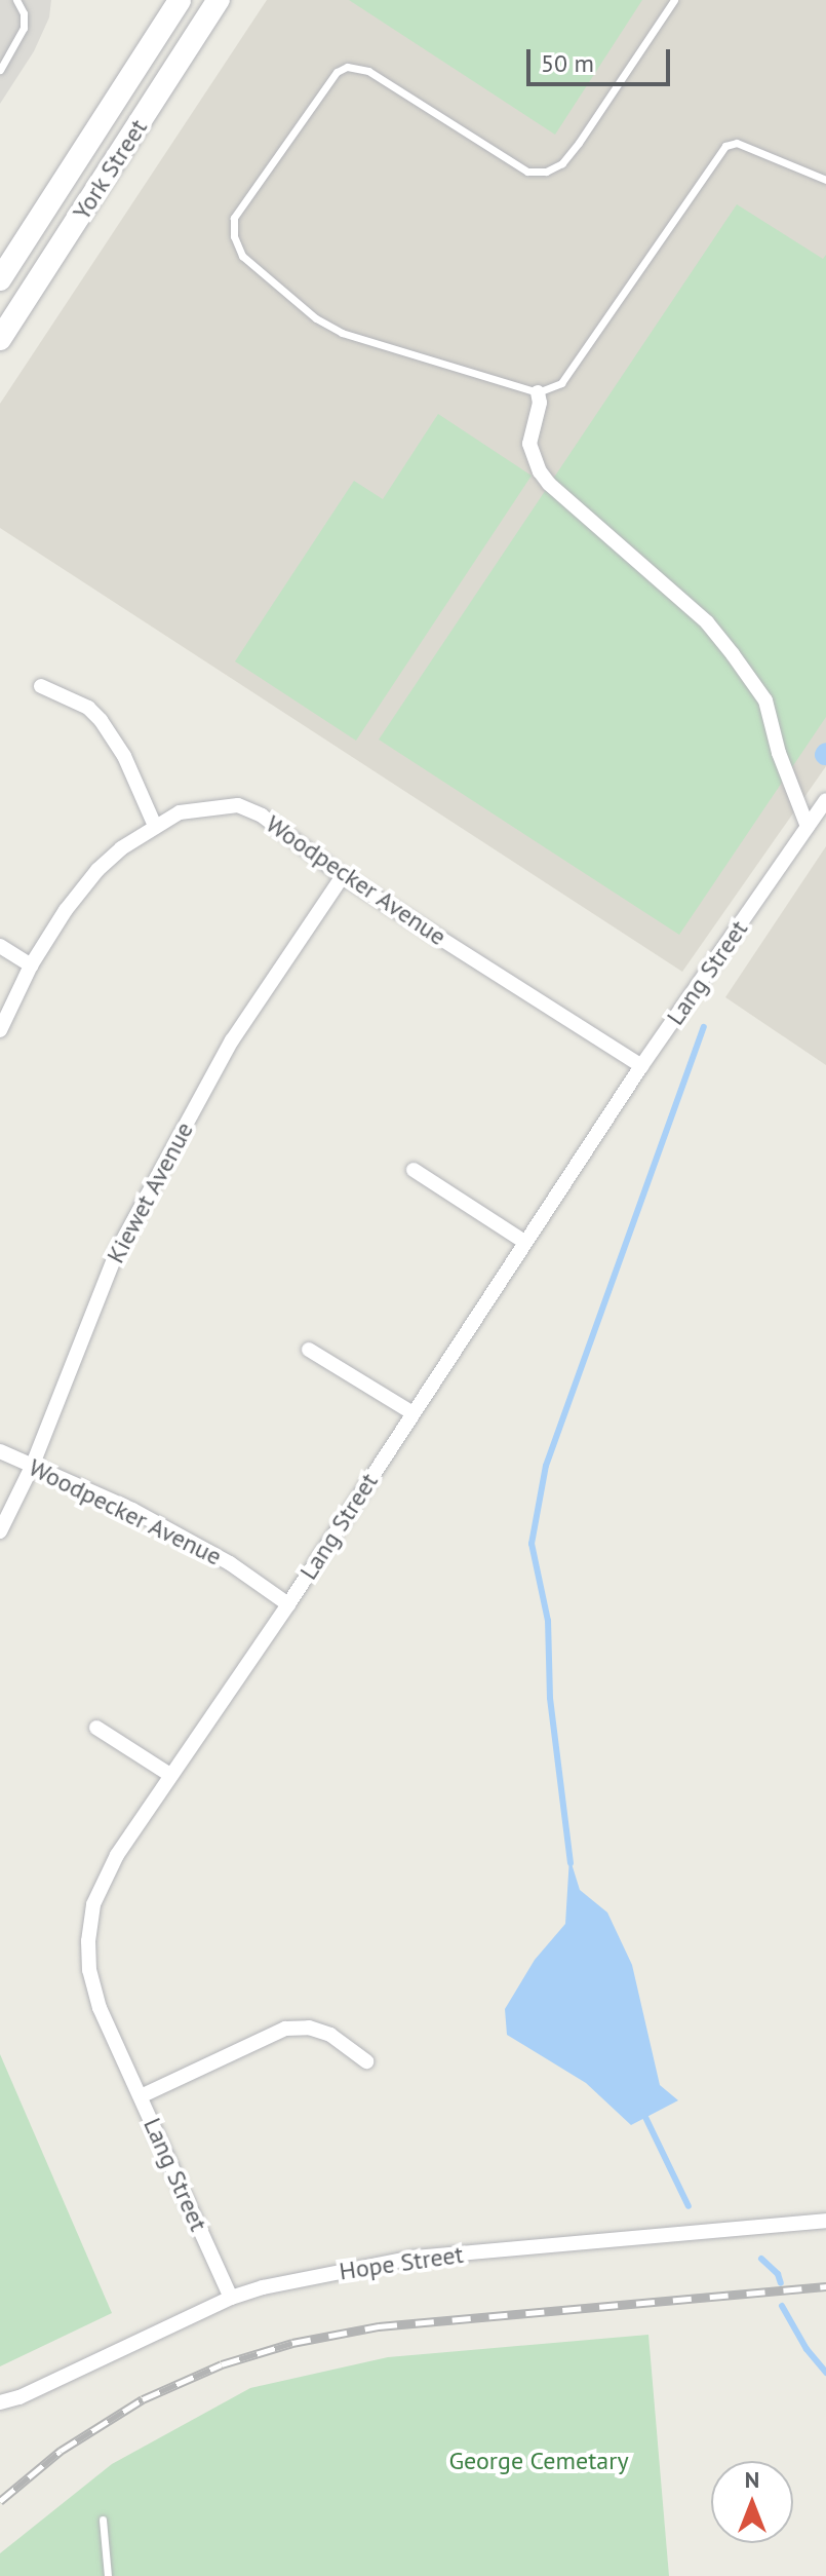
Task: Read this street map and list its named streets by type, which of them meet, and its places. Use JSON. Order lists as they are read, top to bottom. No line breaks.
{"streets":{"main road":["York Street"],"street":["Woodpecker Avenue","Lang Street","Kiewet Avenue","Hope Street"]},"crossings":[["Woodpecker Avenue","Lang Street"],["Woodpecker Avenue","Kiewet Avenue"],["Lang Street","Hope Street"]],"parks":["George Cemetary"],"scale_bar":"50 m","north":"top"}
